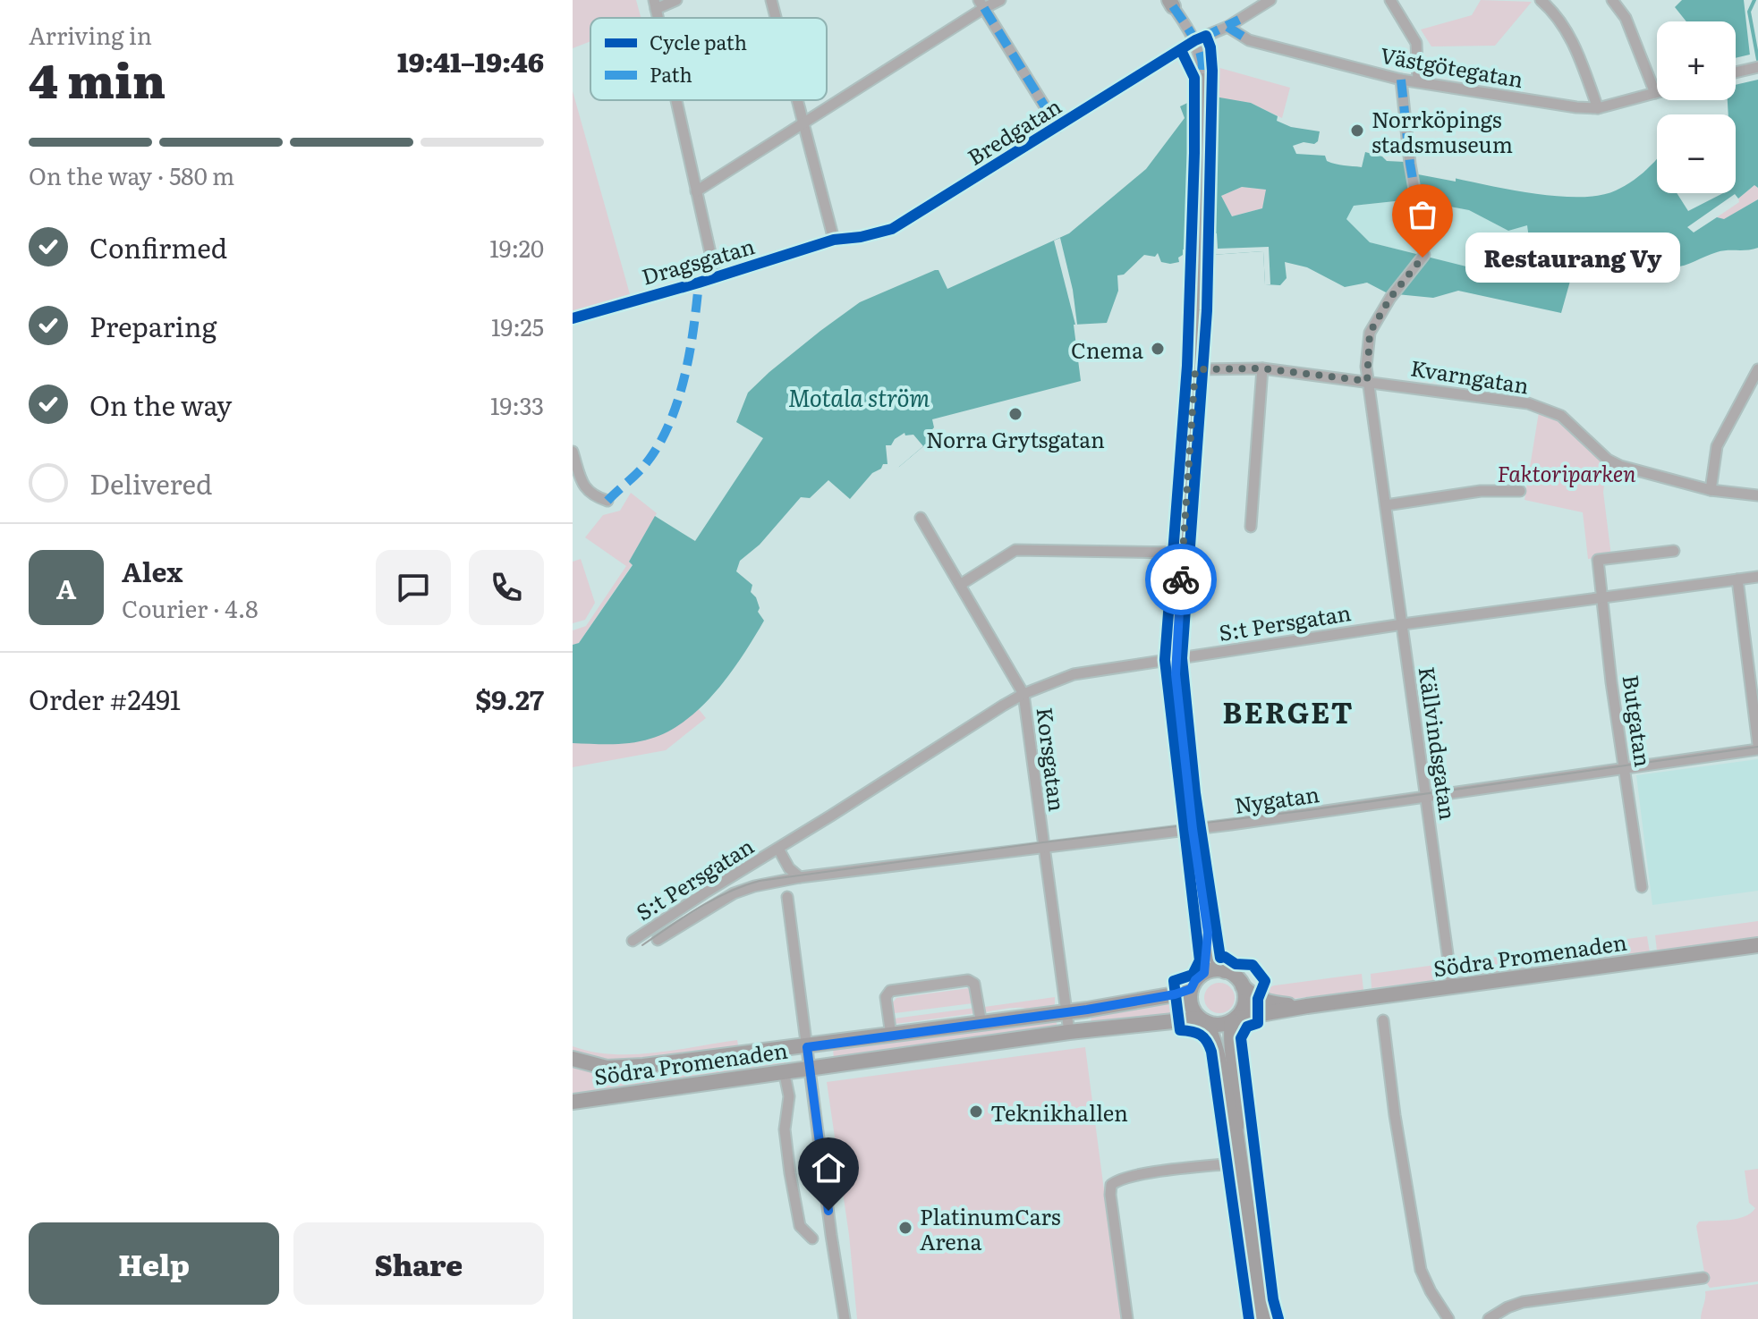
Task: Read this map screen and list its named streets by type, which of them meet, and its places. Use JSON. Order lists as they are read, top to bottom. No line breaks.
{"streets":{"main road":["Södra Promenaden"],"street":["Västgötegatan","Bredgatan","Dragsgatan","Kvarngatan","S:t Persgatan","Butgatan","Källvindsgatan","Korsgatan","Nygatan"]},"crossings":[["Västgötegatan","Bredgatan"],["Bredgatan","Dragsgatan"],["Kvarngatan","Källvindsgatan"],["S:t Persgatan","Butgatan"],["S:t Persgatan","Källvindsgatan"],["S:t Persgatan","Korsgatan"],["S:t Persgatan","Nygatan"],["Butgatan","Nygatan"],["Källvindsgatan","Nygatan"],["Källvindsgatan","Södra Promenaden"],["Korsgatan","Nygatan"],["Korsgatan","Södra Promenaden"]],"districts":["BERGET"],"water":["Motala ström"],"parks":["Faktoriparken"],"places":["Norrköpings stadsmuseum","Restaurang Vy","Cnema","Norra Grytsgatan","Teknikhallen","PlatinumCars Arena"],"legend":["Cycle path","Path"],"page":{"heading":["4 min","Arriving in","19:41–19:46"],"panel":["Alex","Courier · 4.8","Order #2491","$9.27"],"map_buttons":["+","−"],"bar":"On the way · 580 m","list":[["Confirmed","19:20"],["Preparing","19:25"],["On the way","19:33"],"Delivered"],"bubble":"Restaurang Vy","round":"A","buttons":["Help","Share"]}}
